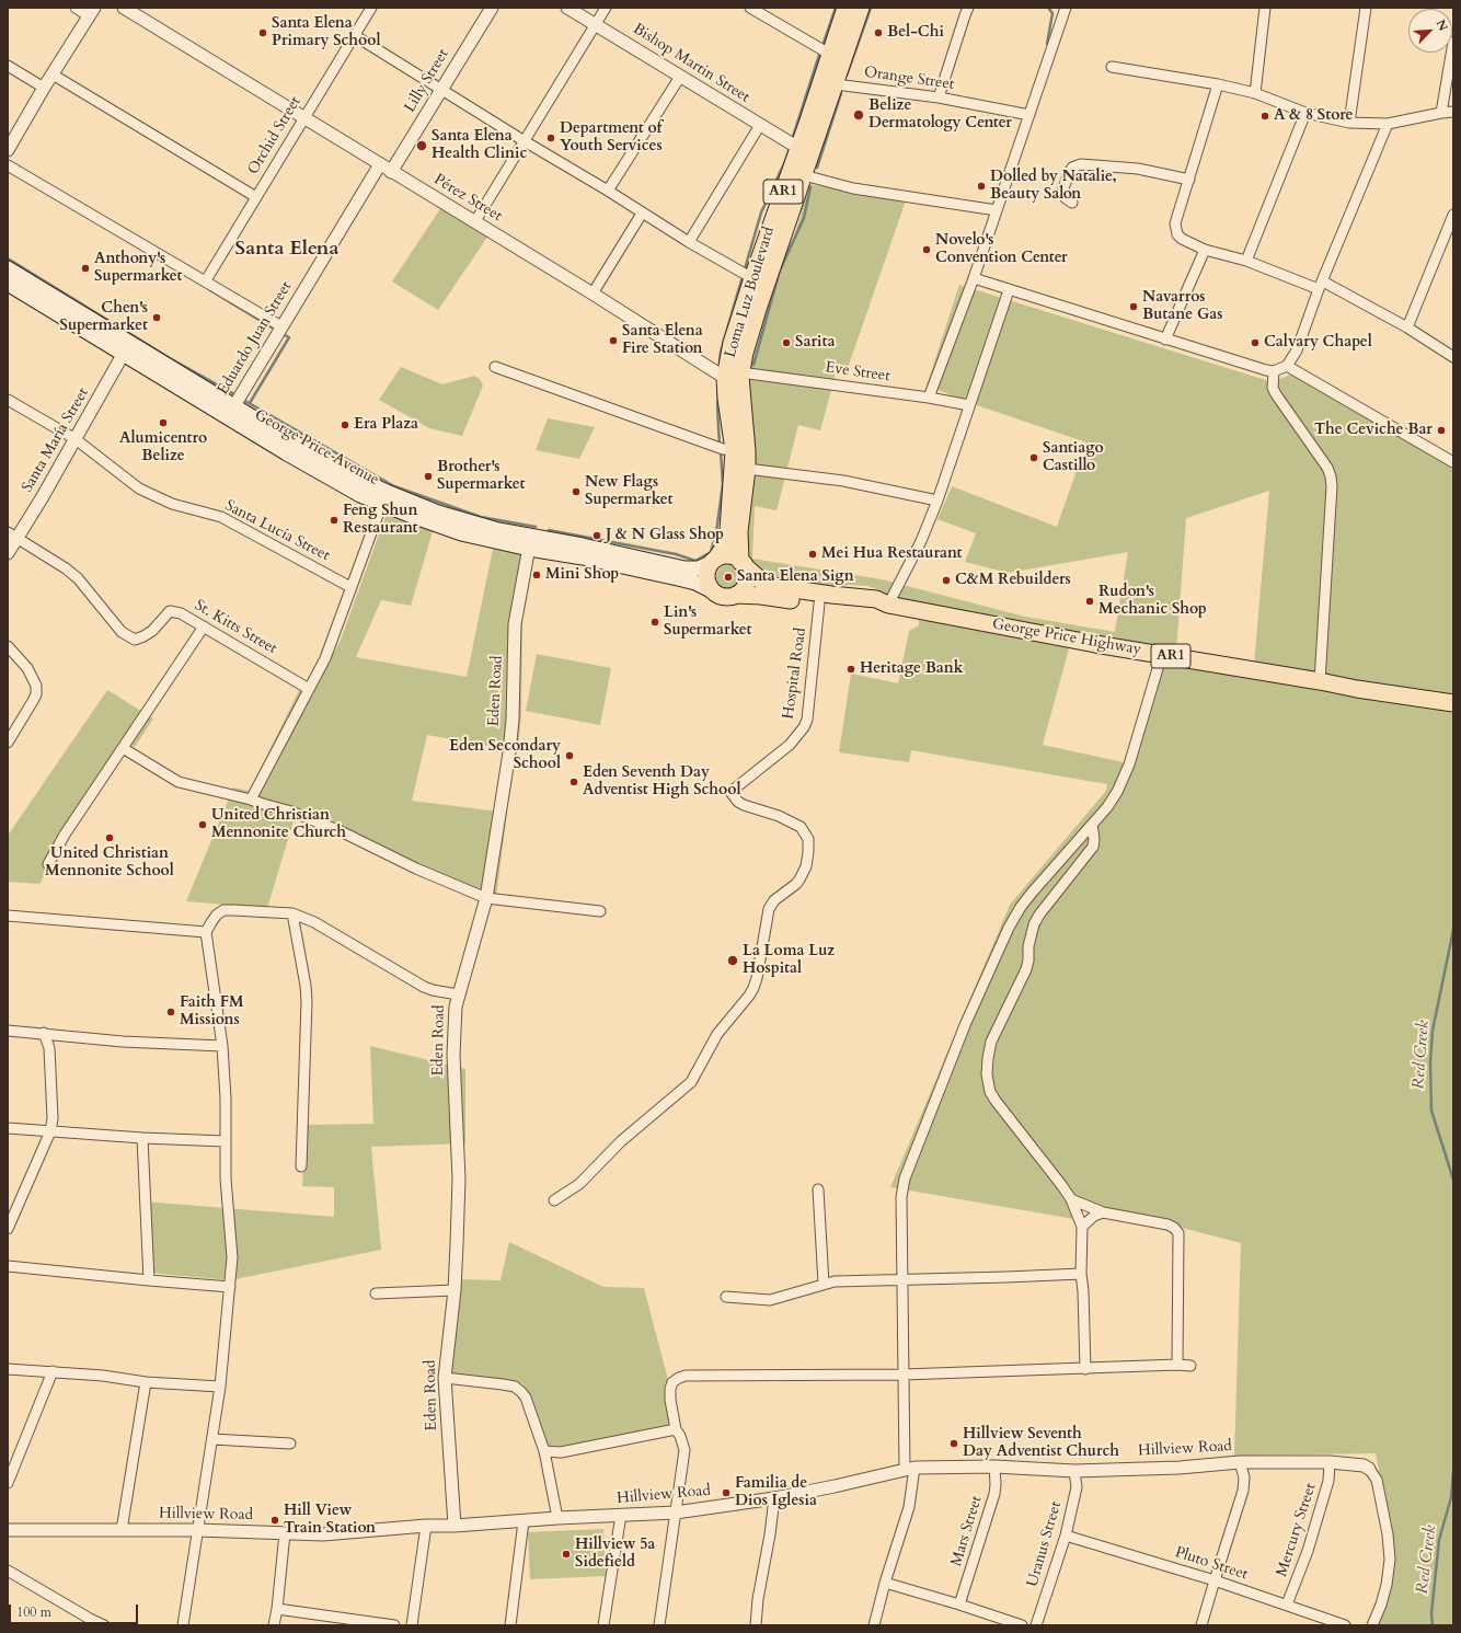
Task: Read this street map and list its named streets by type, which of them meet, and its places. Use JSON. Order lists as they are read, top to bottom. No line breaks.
{"streets":{"highway":["AR1","Loma Luz Boulevard","George Price Highway"],"main road":["George Price Avenue"],"street":["Bishop Martin Street","Orange Street","Lilly Street","Orchid Street","Pérez Street","Eduardo Juan Street","Eve Street","Santa María Street","Santa Lucía Street","St. Kitts Street","Hospital Road","Eden Road","Hillview Road","Mercury Street","Mars Street","Uranus Street","Pluto Street"]},"crossings":[["Bishop Martin Street","Loma Luz Boulevard"],["Orange Street","Loma Luz Boulevard"],["Lilly Street","Pérez Street"],["Orchid Street","Pérez Street"],["Pérez Street","Loma Luz Boulevard"],["Pérez Street","Eduardo Juan Street"],["Pérez Street","Eve Street"],["Loma Luz Boulevard","Eve Street"],["Loma Luz Boulevard","George Price Avenue"],["Loma Luz Boulevard","George Price Highway"],["Eduardo Juan Street","George Price Avenue"],["Santa María Street","George Price Avenue"],["Santa María Street","Santa Lucía Street"],["Santa María Street","St. Kitts Street"],["George Price Avenue","George Price Highway"],["George Price Avenue","Eden Road"],["George Price Highway","Hospital Road"],["Eden Road","Hillview Road"],["Hillview Road","Mercury Street"],["Hillview Road","Mars Street"],["Hillview Road","Uranus Street"],["Mercury Street","Pluto Street"],["Uranus Street","Pluto Street"]],"districts":["Santa Elena"],"water":["Red Creek"],"places":["Santa Elena Primary School","Bel-Chi","Belize Dermatology Center","A & 8 Store","Department of Youth Services","Santa Elena Health Clinic","Dolled by Natalie, Beauty Salon","Novelo's Convention Center","Anthony's Supermarket","Navarros Butane Gas","Chen's Supermarket","Santa Elena Fire Station","Sarita","Calvary Chapel","Alumicentro Belize","Era Plaza","The Ceviche Bar","Santiago Castillo","Brother's Supermarket","New Flags Supermarket","Feng Shun Restaurant","J & N Glass Shop","Mei Hua Restaurant","Mini Shop","Santa Elena Sign","C&M Rebuilders","Rudon's Mechanic Shop","Lin's Supermarket","Heritage Bank","Eden Secondary School","Eden Seventh Day Adventist High School","United Christian Mennonite Church","United Christian Mennonite School","La Loma Luz Hospital","Faith FM Missions","Hillview Seventh Day Adventist Church","Familia de Dios Iglesia","Hill View Train Station","Hillview 5a Sidefield"],"scale_bar":"100 m","north":"top right"}
